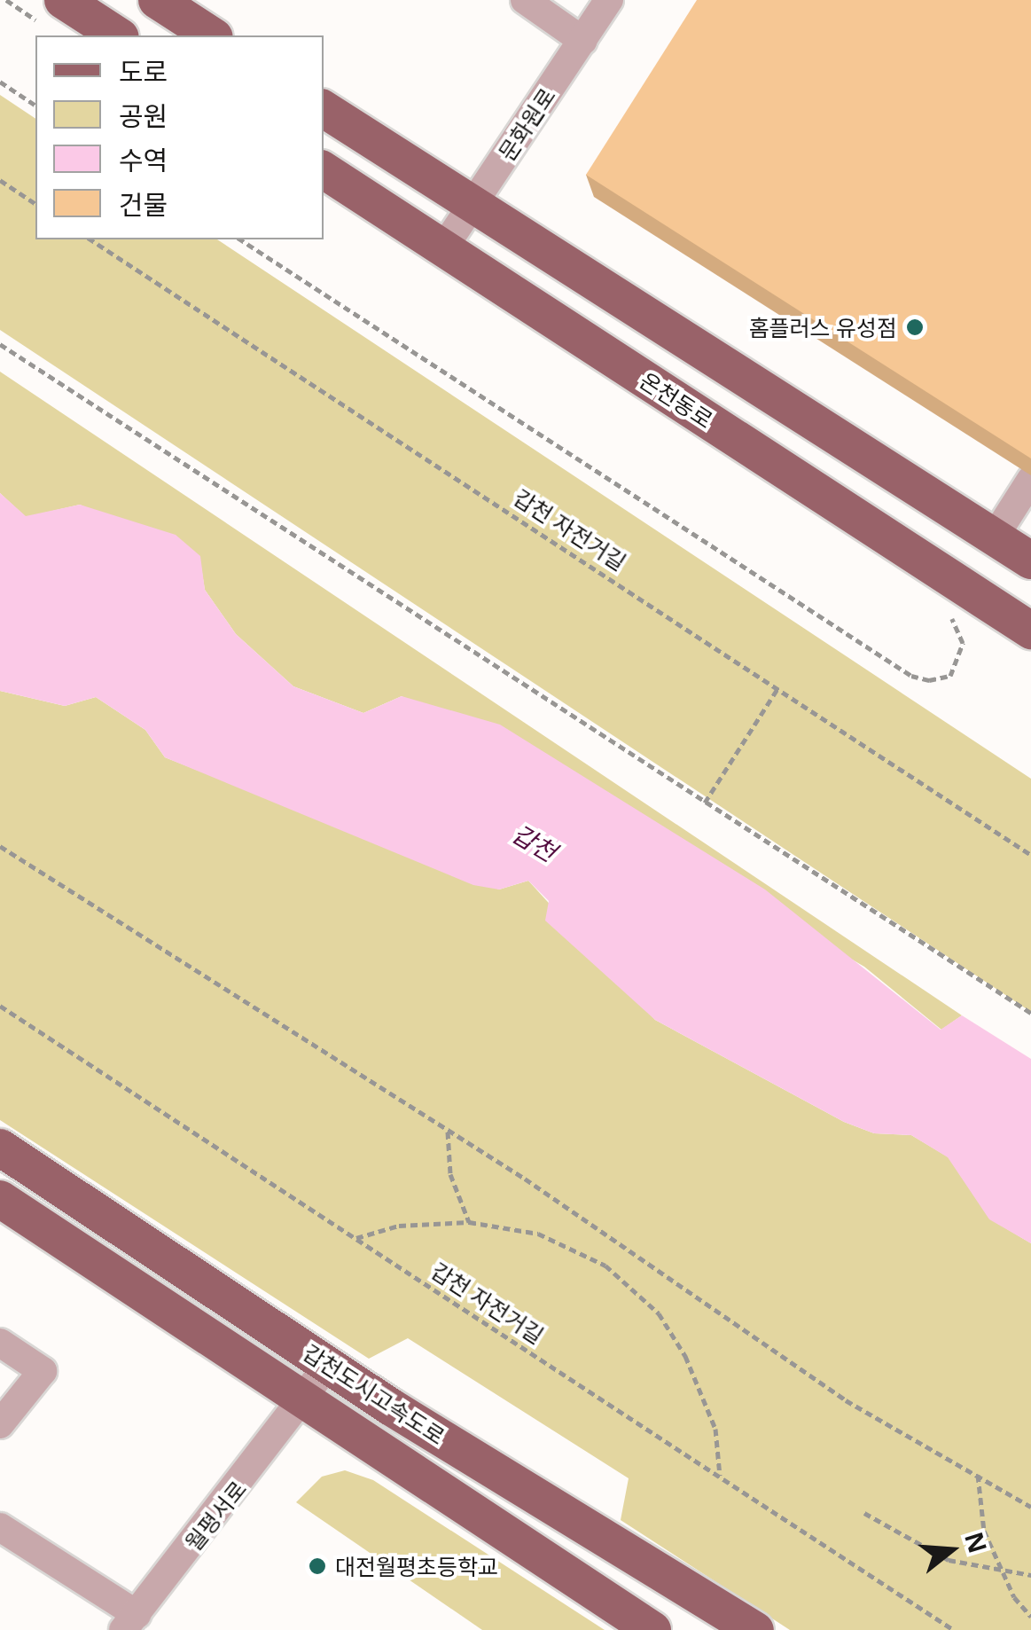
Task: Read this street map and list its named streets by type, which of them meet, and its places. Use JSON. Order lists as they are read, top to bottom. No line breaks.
{"streets":{"main road":["온천동로","갑천도시고속도로"],"street":["문화원로","월평서로"],"path":["갑천 자전거길"]},"crossings":[["문화원로","온천동로"],["갑천도시고속도로","월평서로"]],"water":["갑천"],"places":["홈플러스 유성점","대전월평초등학교"],"legend":["도로","공원","수역","건물"],"north":"right"}
